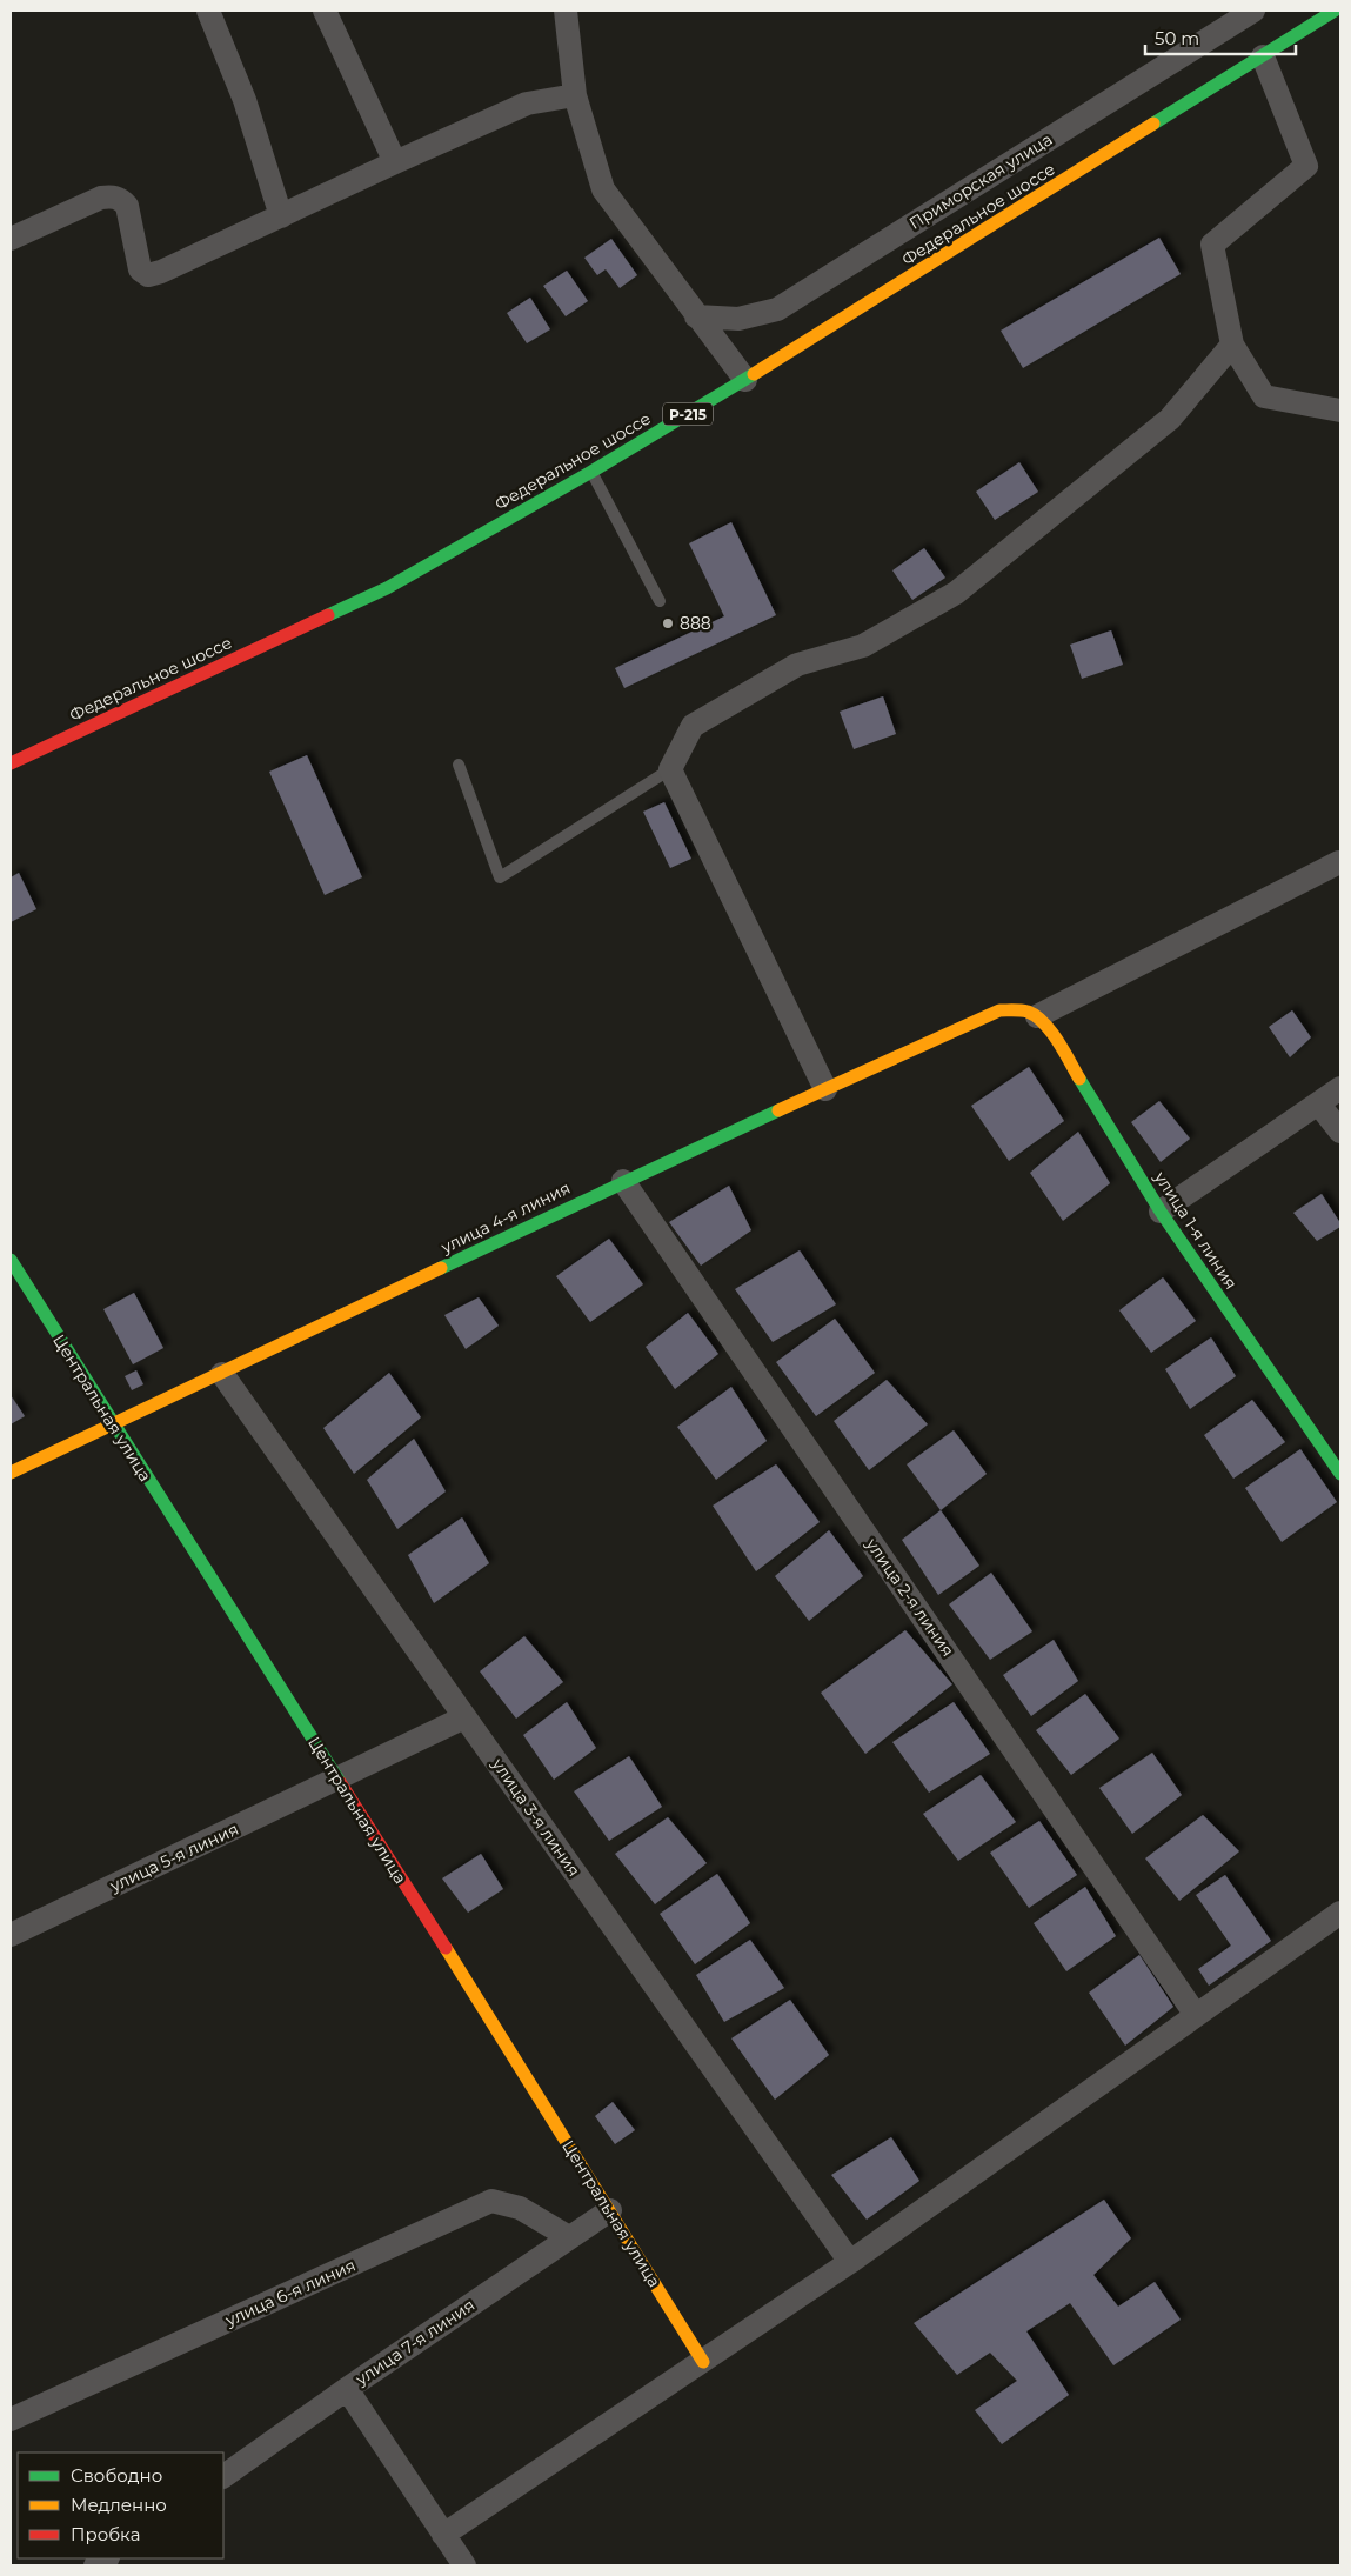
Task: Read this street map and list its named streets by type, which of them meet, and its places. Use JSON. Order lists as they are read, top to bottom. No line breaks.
{"streets":{"main road":["Федеральное шоссе","Р-215","улица 4-я линия","улица 1-я линия","Центральная улица"],"street":["Приморская улица","улица 2-я линия","улица 3-я линия","улица 5-я линия","улица 6-я линия","улица 7-я линия"]},"crossings":[["улица 4-я линия","улица 1-я линия"],["улица 4-я линия","Центральная улица"],["улица 4-я линия","улица 2-я линия"],["улица 4-я линия","улица 3-я линия"],["Центральная улица","улица 5-я линия"],["Центральная улица","улица 7-я линия"],["улица 3-я линия","улица 5-я линия"],["улица 6-я линия","улица 7-я линия"]],"places":["888"],"legend":["Свободно","Медленно","Пробка"],"scale_bar":"50 m"}
